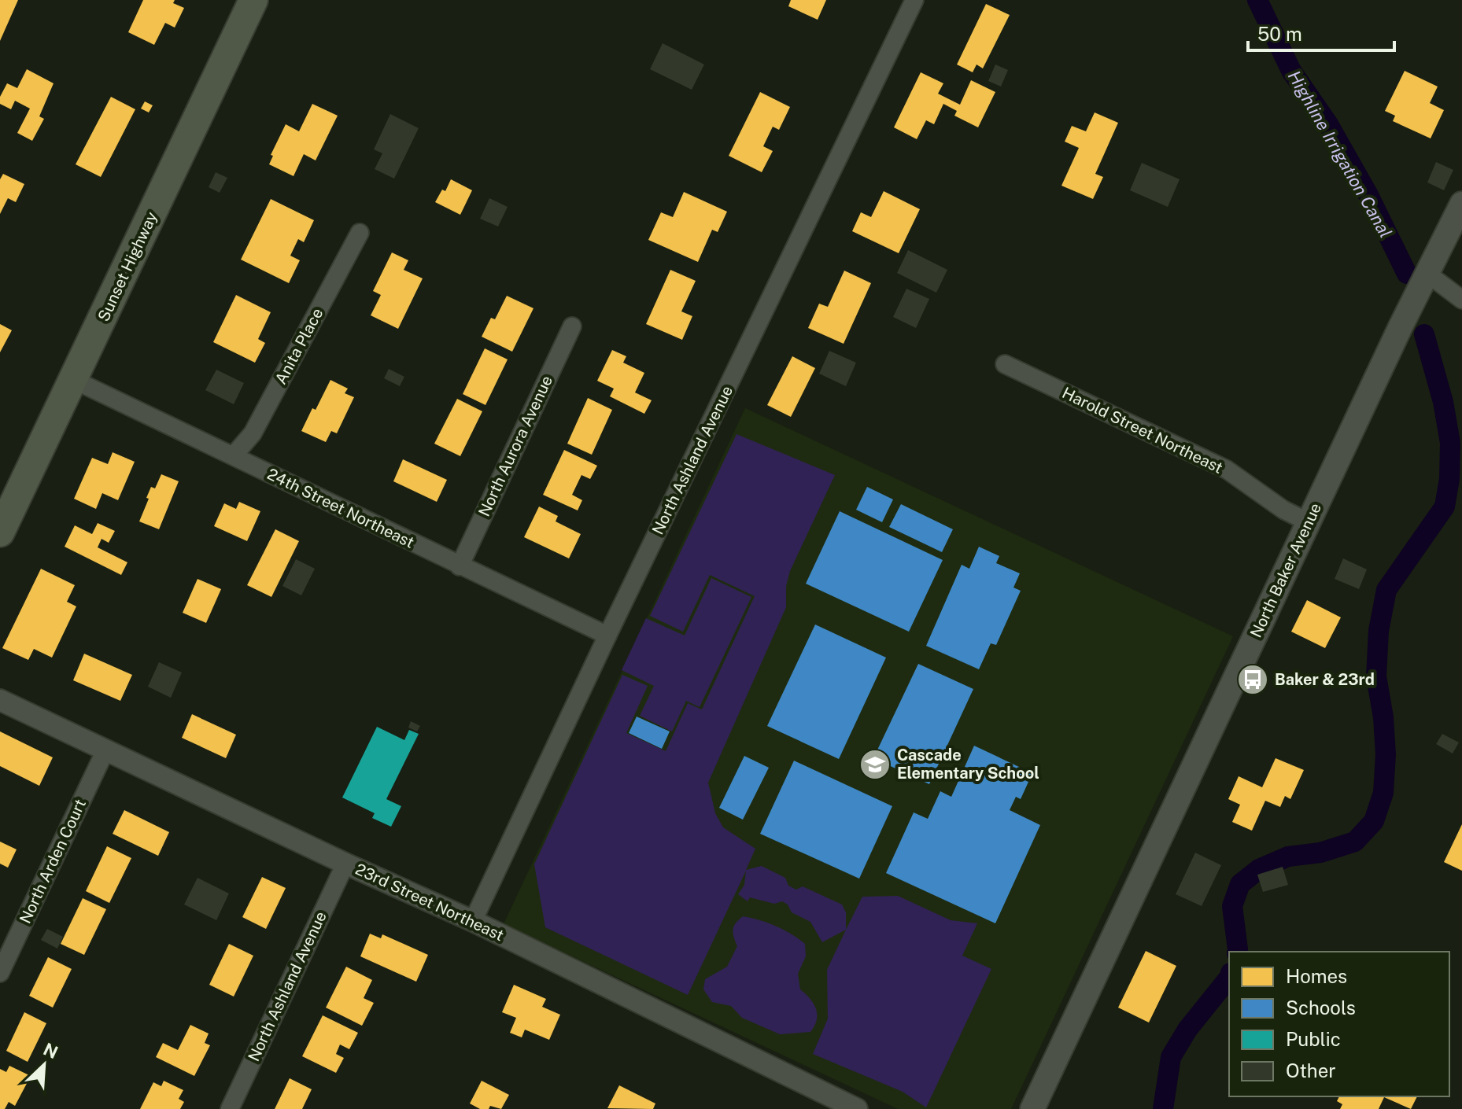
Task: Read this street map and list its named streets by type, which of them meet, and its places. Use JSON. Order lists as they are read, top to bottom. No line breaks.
{"streets":{"highway":["Sunset Highway"],"main road":["North Baker Avenue"],"street":["Anita Place","Harold Street Northeast","North Aurora Avenue","North Ashland Avenue","24th Street Northeast","North Arden Court","23rd Street Northeast"]},"crossings":[["Sunset Highway","24th Street Northeast"],["Anita Place","24th Street Northeast"],["Harold Street Northeast","North Baker Avenue"],["North Aurora Avenue","24th Street Northeast"],["North Ashland Avenue","24th Street Northeast"],["North Ashland Avenue","23rd Street Northeast"],["North Arden Court","23rd Street Northeast"]],"water":["Highline Irrigation Canal"],"places":{"bus stop":["Baker & 23rd"],"school or university":["Cascade Elementary School"]},"legend":["Homes","Schools","Public","Other"],"scale_bar":"50 m","north":"top right"}
